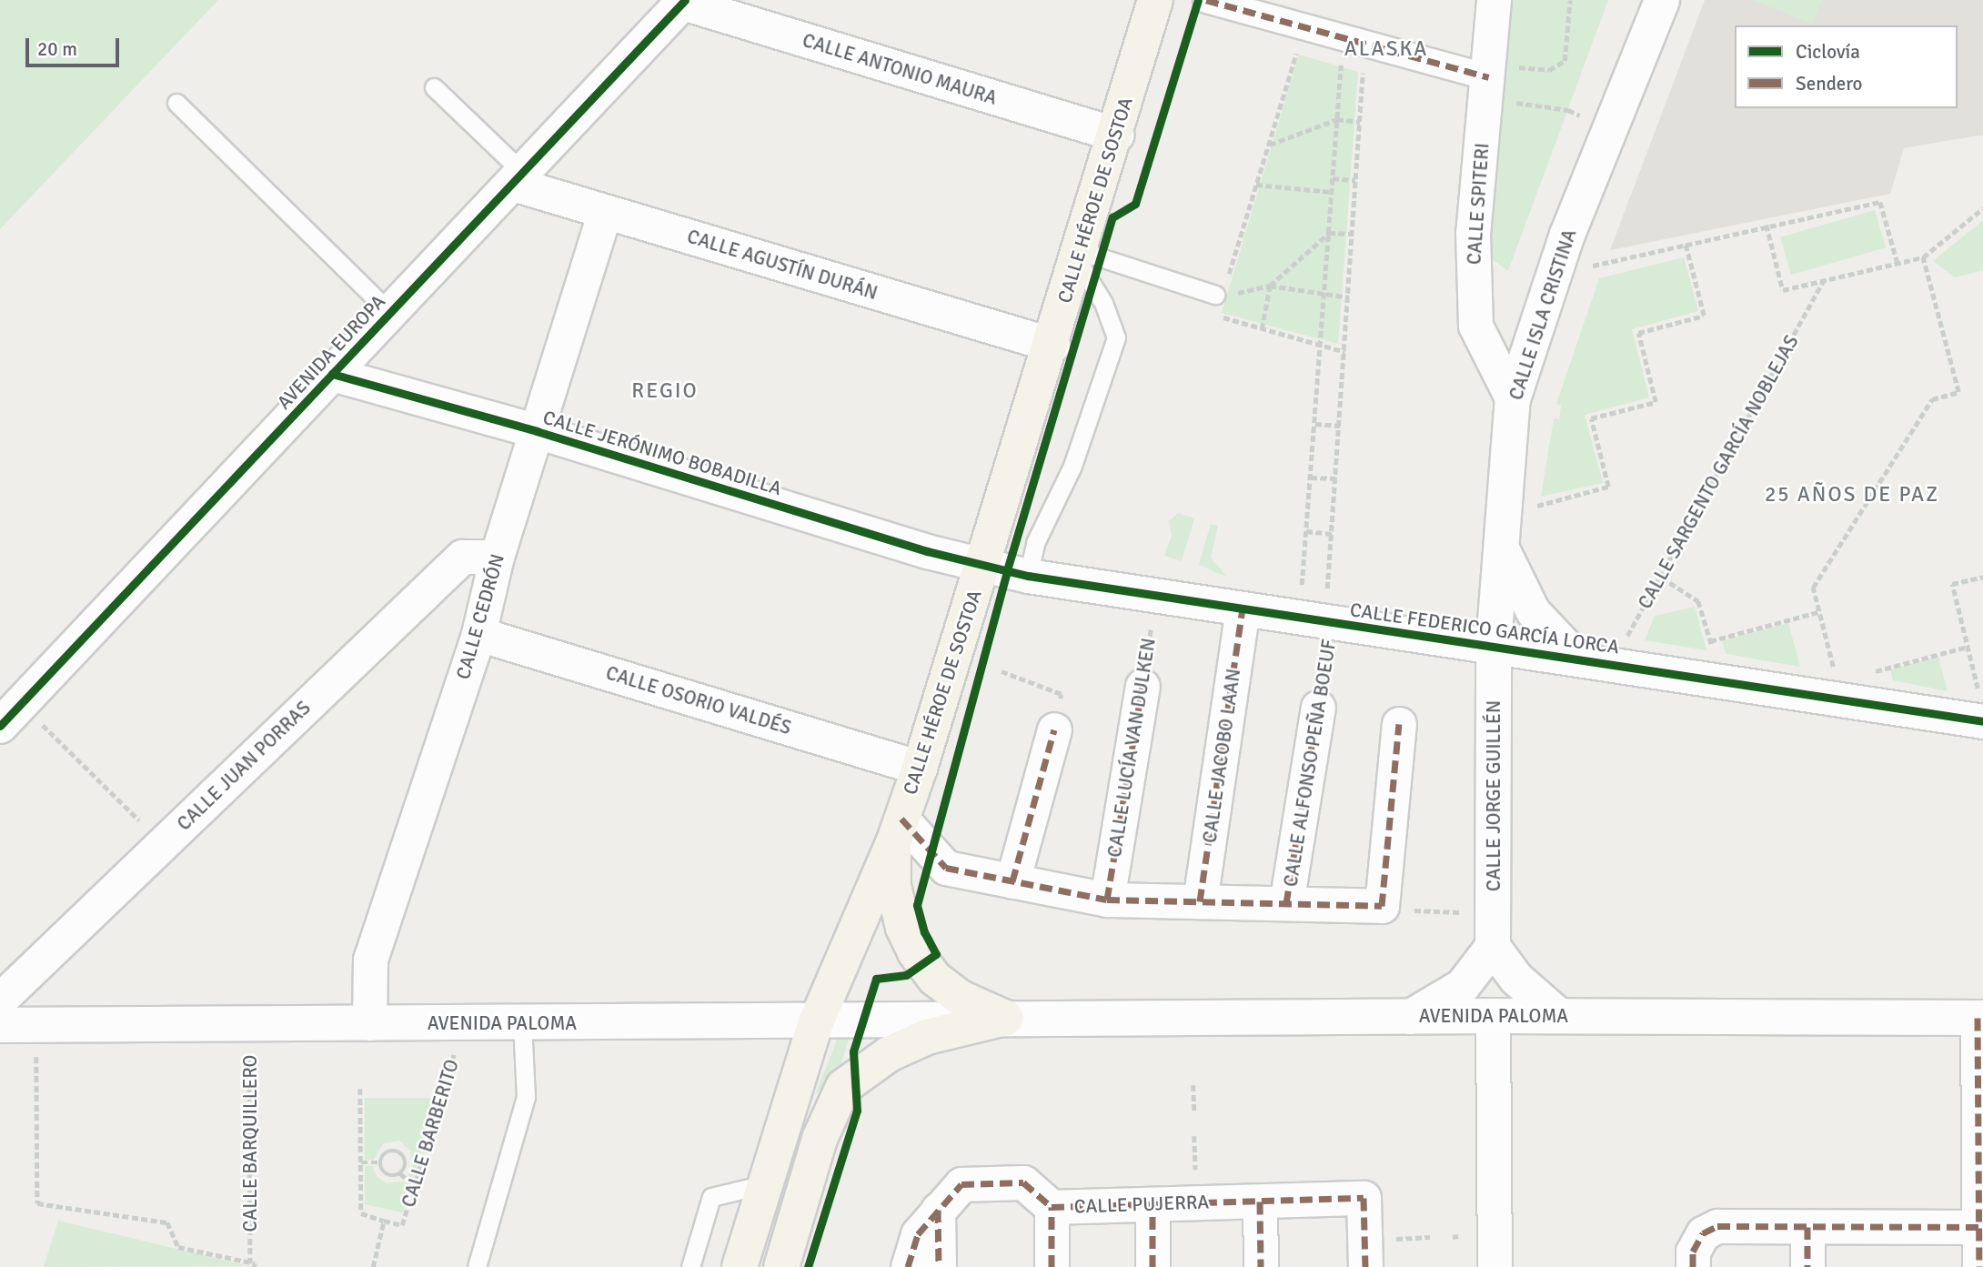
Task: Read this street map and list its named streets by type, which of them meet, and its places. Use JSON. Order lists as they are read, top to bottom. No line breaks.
{"streets":{"main road":["CALLE HÉROE DE SOSTOA","CALLE ISLA CRISTINA","AVENIDA EUROPA","CALLE JORGE GUILLÉN","AVENIDA PALOMA"],"street":["CALLE ANTONIO MAURA","CALLE SPITERI","CALLE AGUSTÍN DURÁN","CALLE JERÓNIMO BOBADILLA","CALLE CEDRÓN","CALLE FEDERICO GARCÍA LORCA","CALLE OSORIO VALDÉS","CALLE LUCÍA VAN DULKEN","CALLE JACOBO LAAN","CALLE ALFONSO PEÑA BOEUF","CALLE JUAN PORRAS","CALLE PUJERRA"],"path":["CALLE SARGENTO GARCÍA NOBLEJAS","CALLE BARBERITO","CALLE BARQUILLERO"]},"crossings":[["CALLE ANTONIO MAURA","CALLE HÉROE DE SOSTOA"],["CALLE ANTONIO MAURA","AVENIDA EUROPA"],["CALLE HÉROE DE SOSTOA","CALLE AGUSTÍN DURÁN"],["CALLE HÉROE DE SOSTOA","CALLE JERÓNIMO BOBADILLA"],["CALLE HÉROE DE SOSTOA","CALLE FEDERICO GARCÍA LORCA"],["CALLE HÉROE DE SOSTOA","CALLE OSORIO VALDÉS"],["CALLE HÉROE DE SOSTOA","AVENIDA PALOMA"],["CALLE SPITERI","CALLE ISLA CRISTINA"],["CALLE AGUSTÍN DURÁN","AVENIDA EUROPA"],["CALLE AGUSTÍN DURÁN","CALLE CEDRÓN"],["CALLE ISLA CRISTINA","CALLE FEDERICO GARCÍA LORCA"],["CALLE ISLA CRISTINA","CALLE JORGE GUILLÉN"],["AVENIDA EUROPA","CALLE JERÓNIMO BOBADILLA"],["CALLE JERÓNIMO BOBADILLA","CALLE CEDRÓN"],["CALLE JERÓNIMO BOBADILLA","CALLE FEDERICO GARCÍA LORCA"],["CALLE SARGENTO GARCÍA NOBLEJAS","CALLE FEDERICO GARCÍA LORCA"],["CALLE CEDRÓN","CALLE OSORIO VALDÉS"],["CALLE CEDRÓN","CALLE JUAN PORRAS"],["CALLE CEDRÓN","AVENIDA PALOMA"],["CALLE FEDERICO GARCÍA LORCA","CALLE LUCÍA VAN DULKEN"],["CALLE FEDERICO GARCÍA LORCA","CALLE JACOBO LAAN"],["CALLE FEDERICO GARCÍA LORCA","CALLE ALFONSO PEÑA BOEUF"],["CALLE FEDERICO GARCÍA LORCA","CALLE JORGE GUILLÉN"],["AVENIDA PALOMA","CALLE BARBERITO"],["AVENIDA PALOMA","CALLE BARQUILLERO"]],"districts":["ALASKA","REGIO","25 AÑOS DE PAZ"],"legend":["Ciclovía","Sendero"],"scale_bar":"20 m"}
